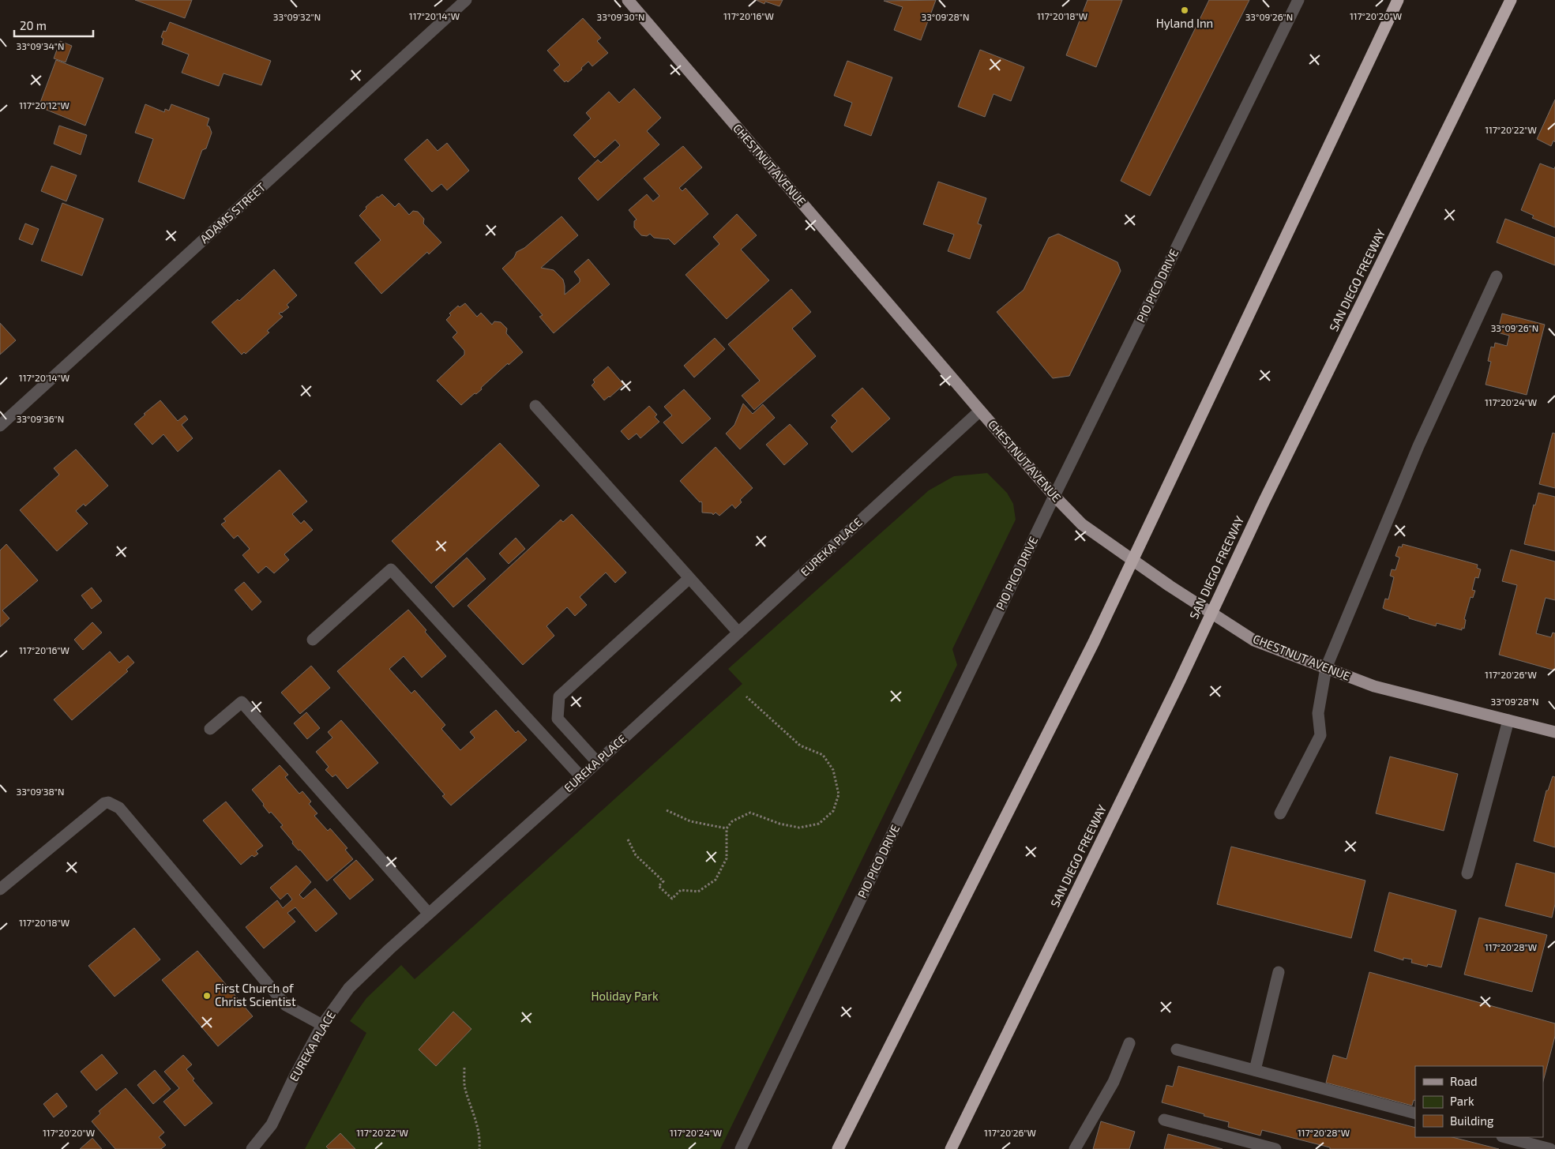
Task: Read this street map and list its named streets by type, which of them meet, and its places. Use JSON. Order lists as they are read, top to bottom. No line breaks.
{"streets":{"highway":["SAN DIEGO FREEWAY"],"main road":["CHESTNUT AVENUE"],"street":["ADAMS STREET","PIO PICO DRIVE","EUREKA PLACE"]},"crossings":[["CHESTNUT AVENUE","PIO PICO DRIVE"],["CHESTNUT AVENUE","EUREKA PLACE"]],"parks":["Holiday Park"],"places":["Hyland Inn","First Church of Christ Scientist"],"legend":["Road","Park","Building"],"scale_bar":"20 m","coordinates":["117°20'14\"W","117°20'16\"W","117°20'18\"W","117°20'20\"W","33°09'32\"N","33°09'30\"N","33°09'28\"N","33°09'26\"N","33°09'34\"N","117°20'12\"W","117°20'22\"W","117°20'24\"W","33°09'36\"N","117°20'26\"W","33°09'38\"N","117°20'28\"W"]}
